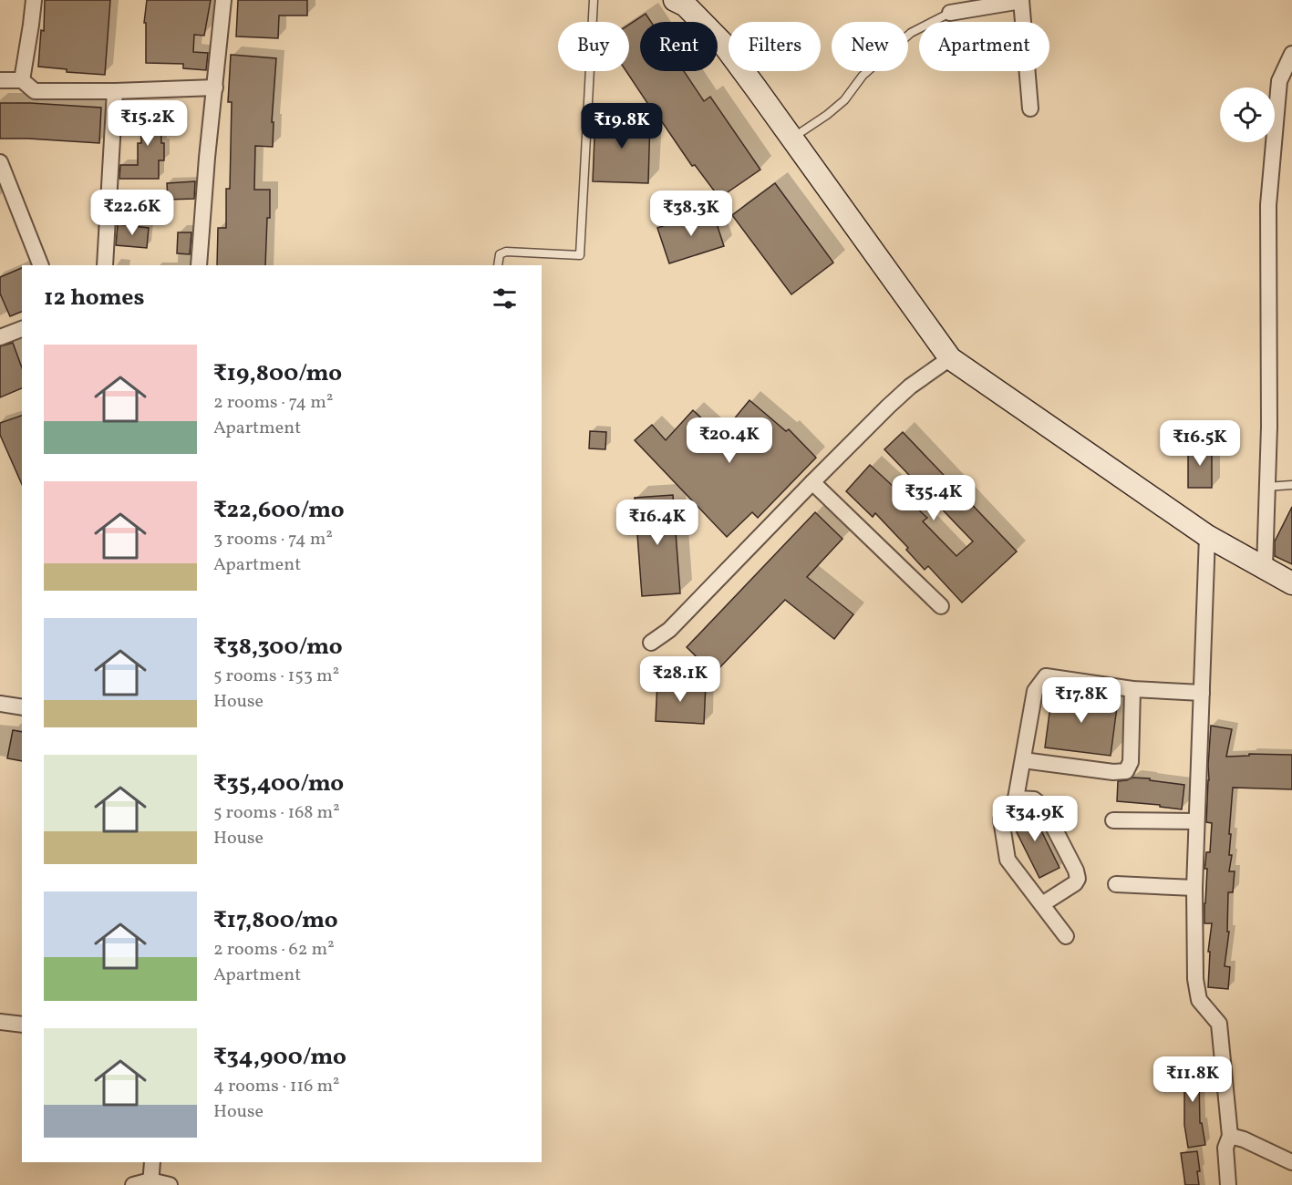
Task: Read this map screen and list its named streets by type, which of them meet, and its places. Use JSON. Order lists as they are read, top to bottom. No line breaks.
{"page":{"chip":["Buy","Rent","Filters","New","Apartment"],"price":["₹15.2K","₹19.8K","₹22.6K","₹38.3K","₹20.4K","₹16.5K","₹35.4K","₹16.4K","₹28.1K","₹17.8K","₹34.9K","₹11.8K"],"heading":"12 homes","list":[{"name":"₹19,800/mo","note":"2 rooms · 74 m² · Apartment"},{"name":"₹22,600/mo","note":"3 rooms · 74 m² · Apartment"},{"name":"₹38,300/mo","note":"5 rooms · 153 m² · House"},{"name":"₹35,400/mo","note":"5 rooms · 168 m² · House"},{"name":"₹17,800/mo","note":"2 rooms · 62 m² · Apartment"},{"name":"₹34,900/mo","note":"4 rooms · 116 m² · House"}]}}
